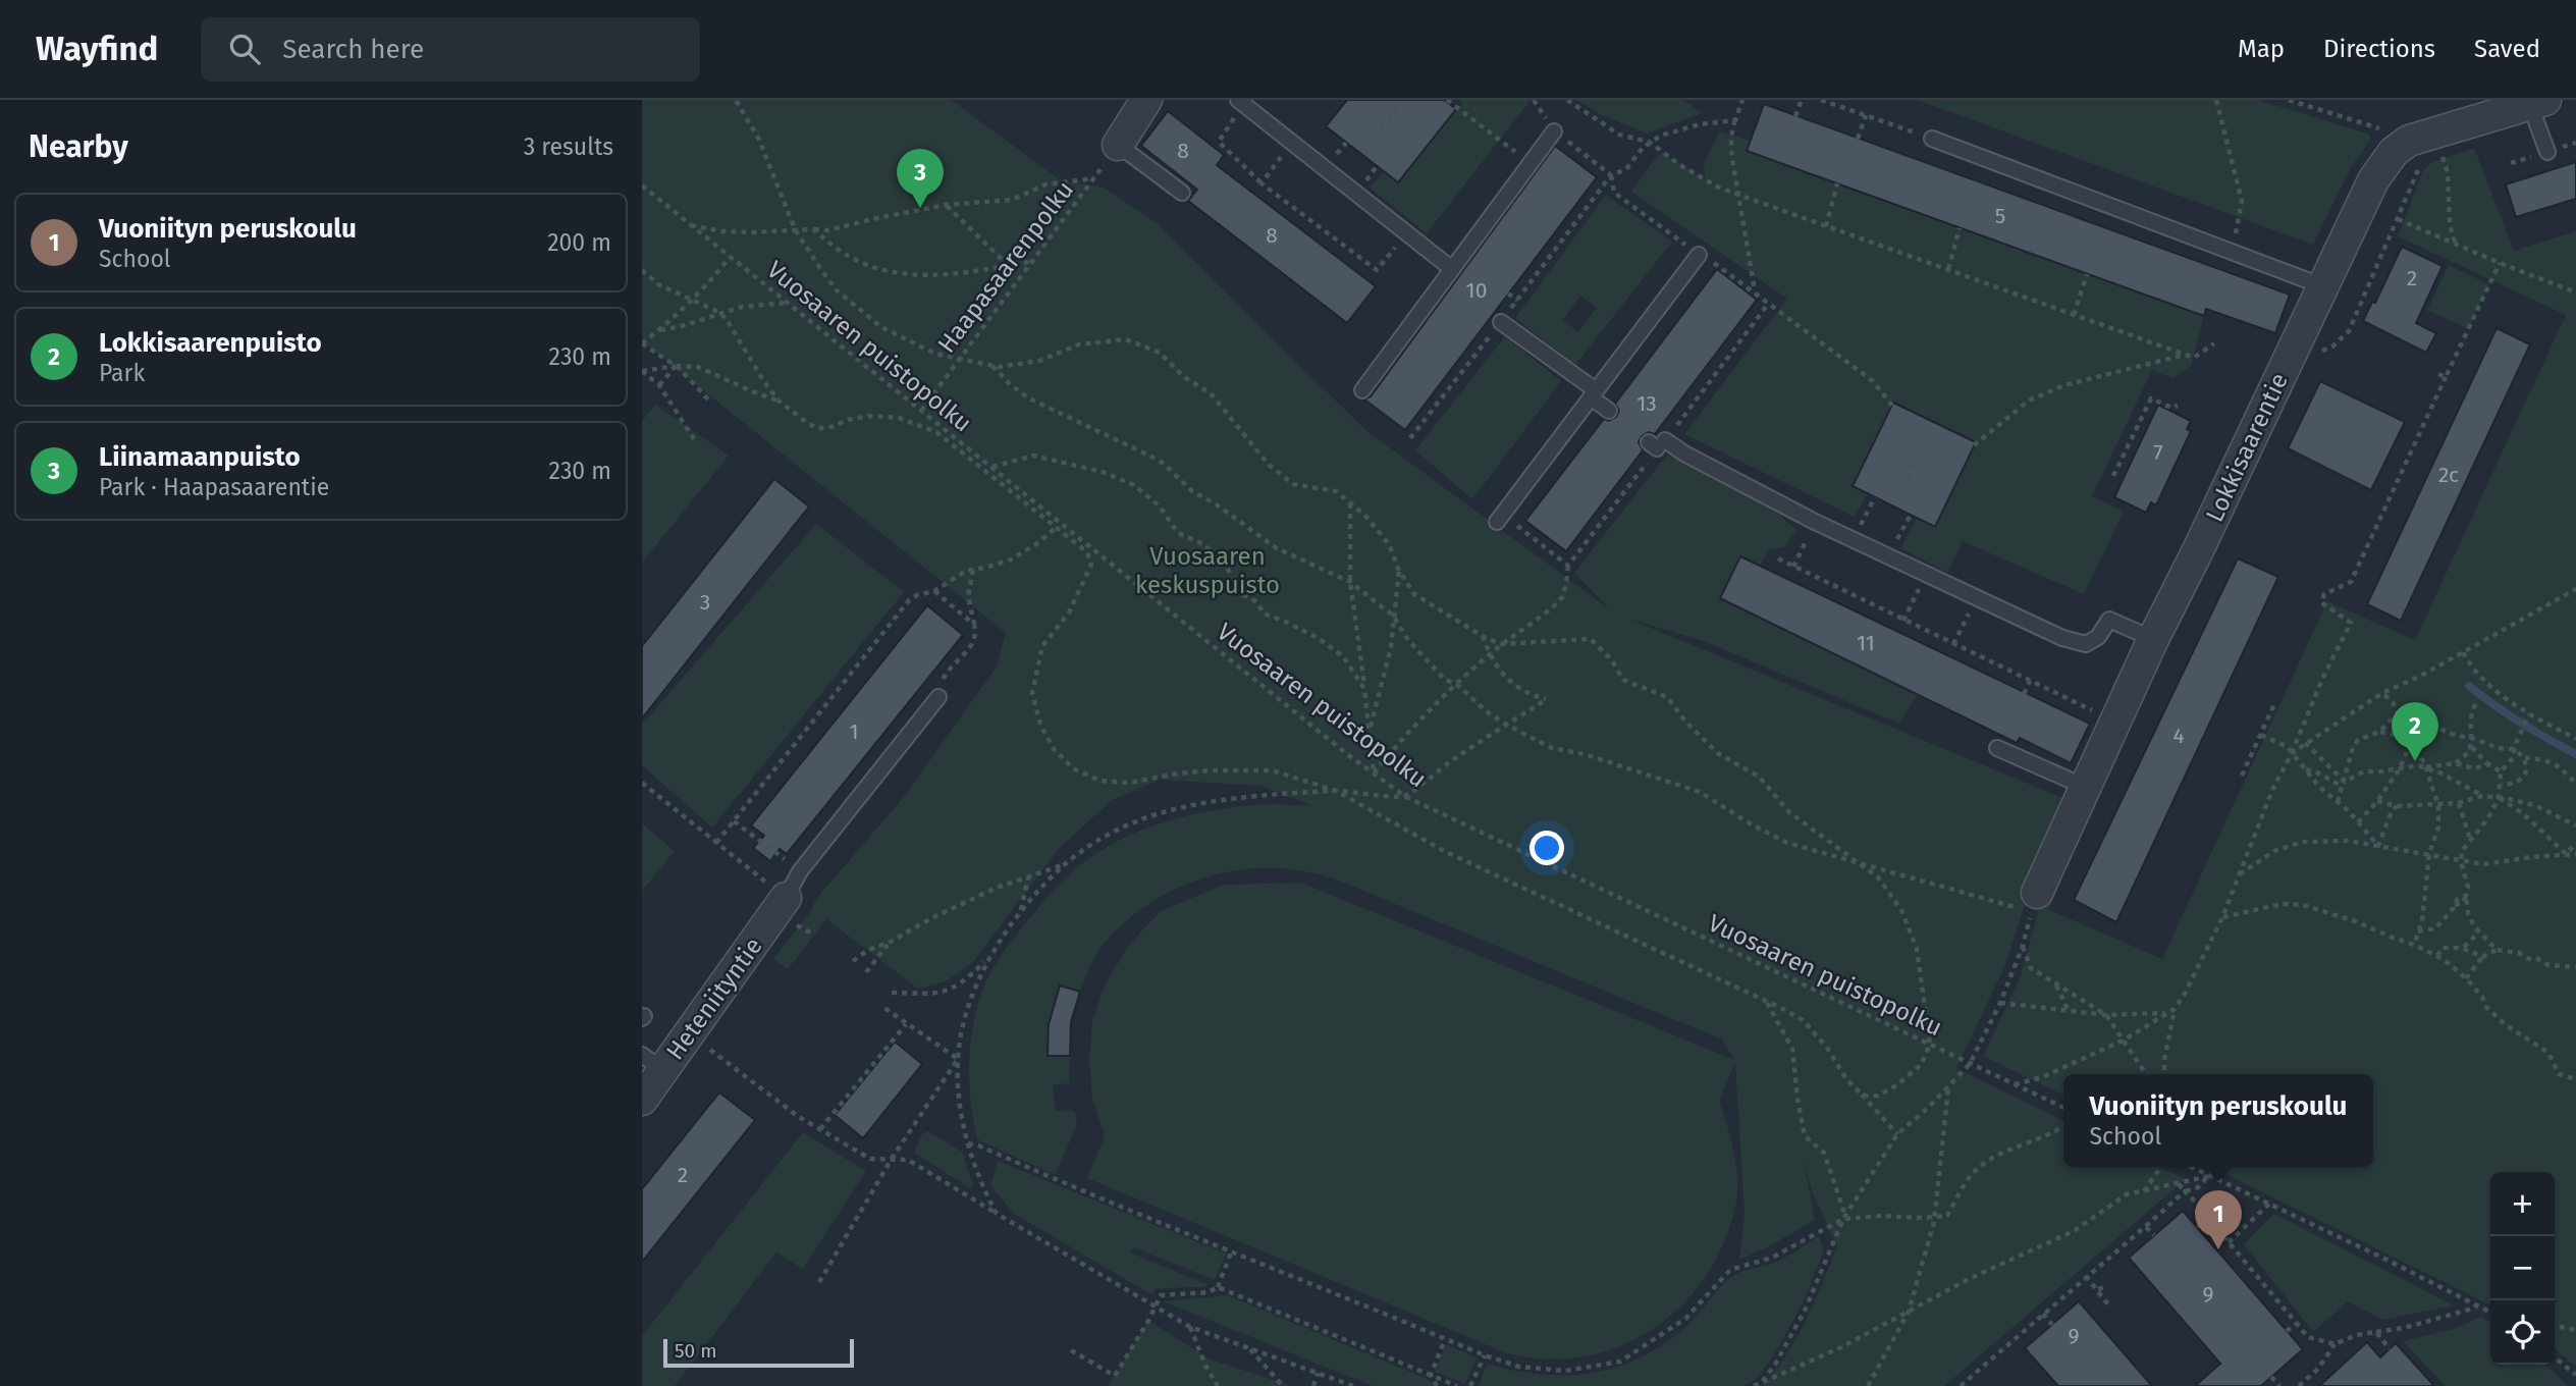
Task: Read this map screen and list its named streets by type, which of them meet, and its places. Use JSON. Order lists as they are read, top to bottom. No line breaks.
{"streets":{"street":["Lokkisaarentie","Heteniityntie"],"path":["Haapasaarenpolku","Vuosaaren puistopolku"]},"crossings":[["Haapasaarenpolku","Vuosaaren puistopolku"]],"parks":["Vuosaaren keskuspuisto"],"house_numbers":["8","5","8","2","10","13","7","2c","3","11","1","4","2","9","9"],"scale_bar":"50 m","page":{"header":"Wayfind","search":"Search here","nav":["Map","Directions","Saved"],"heading":["Nearby","3 results"],"pins":["3","2","1"],"list":[{"mark":"1","name":"Vuoniityn peruskoulu","note":"School","value":"200 m"},{"mark":"2","name":"Lokkisaarenpuisto","note":"Park","value":"230 m"},{"mark":"3","name":"Liinamaanpuisto","note":"Park · Haapasaarentie","value":"230 m"}],"popup":["Vuoniityn peruskoulu","School"],"map_buttons":["+","−"],"scale":"50 m"}}
